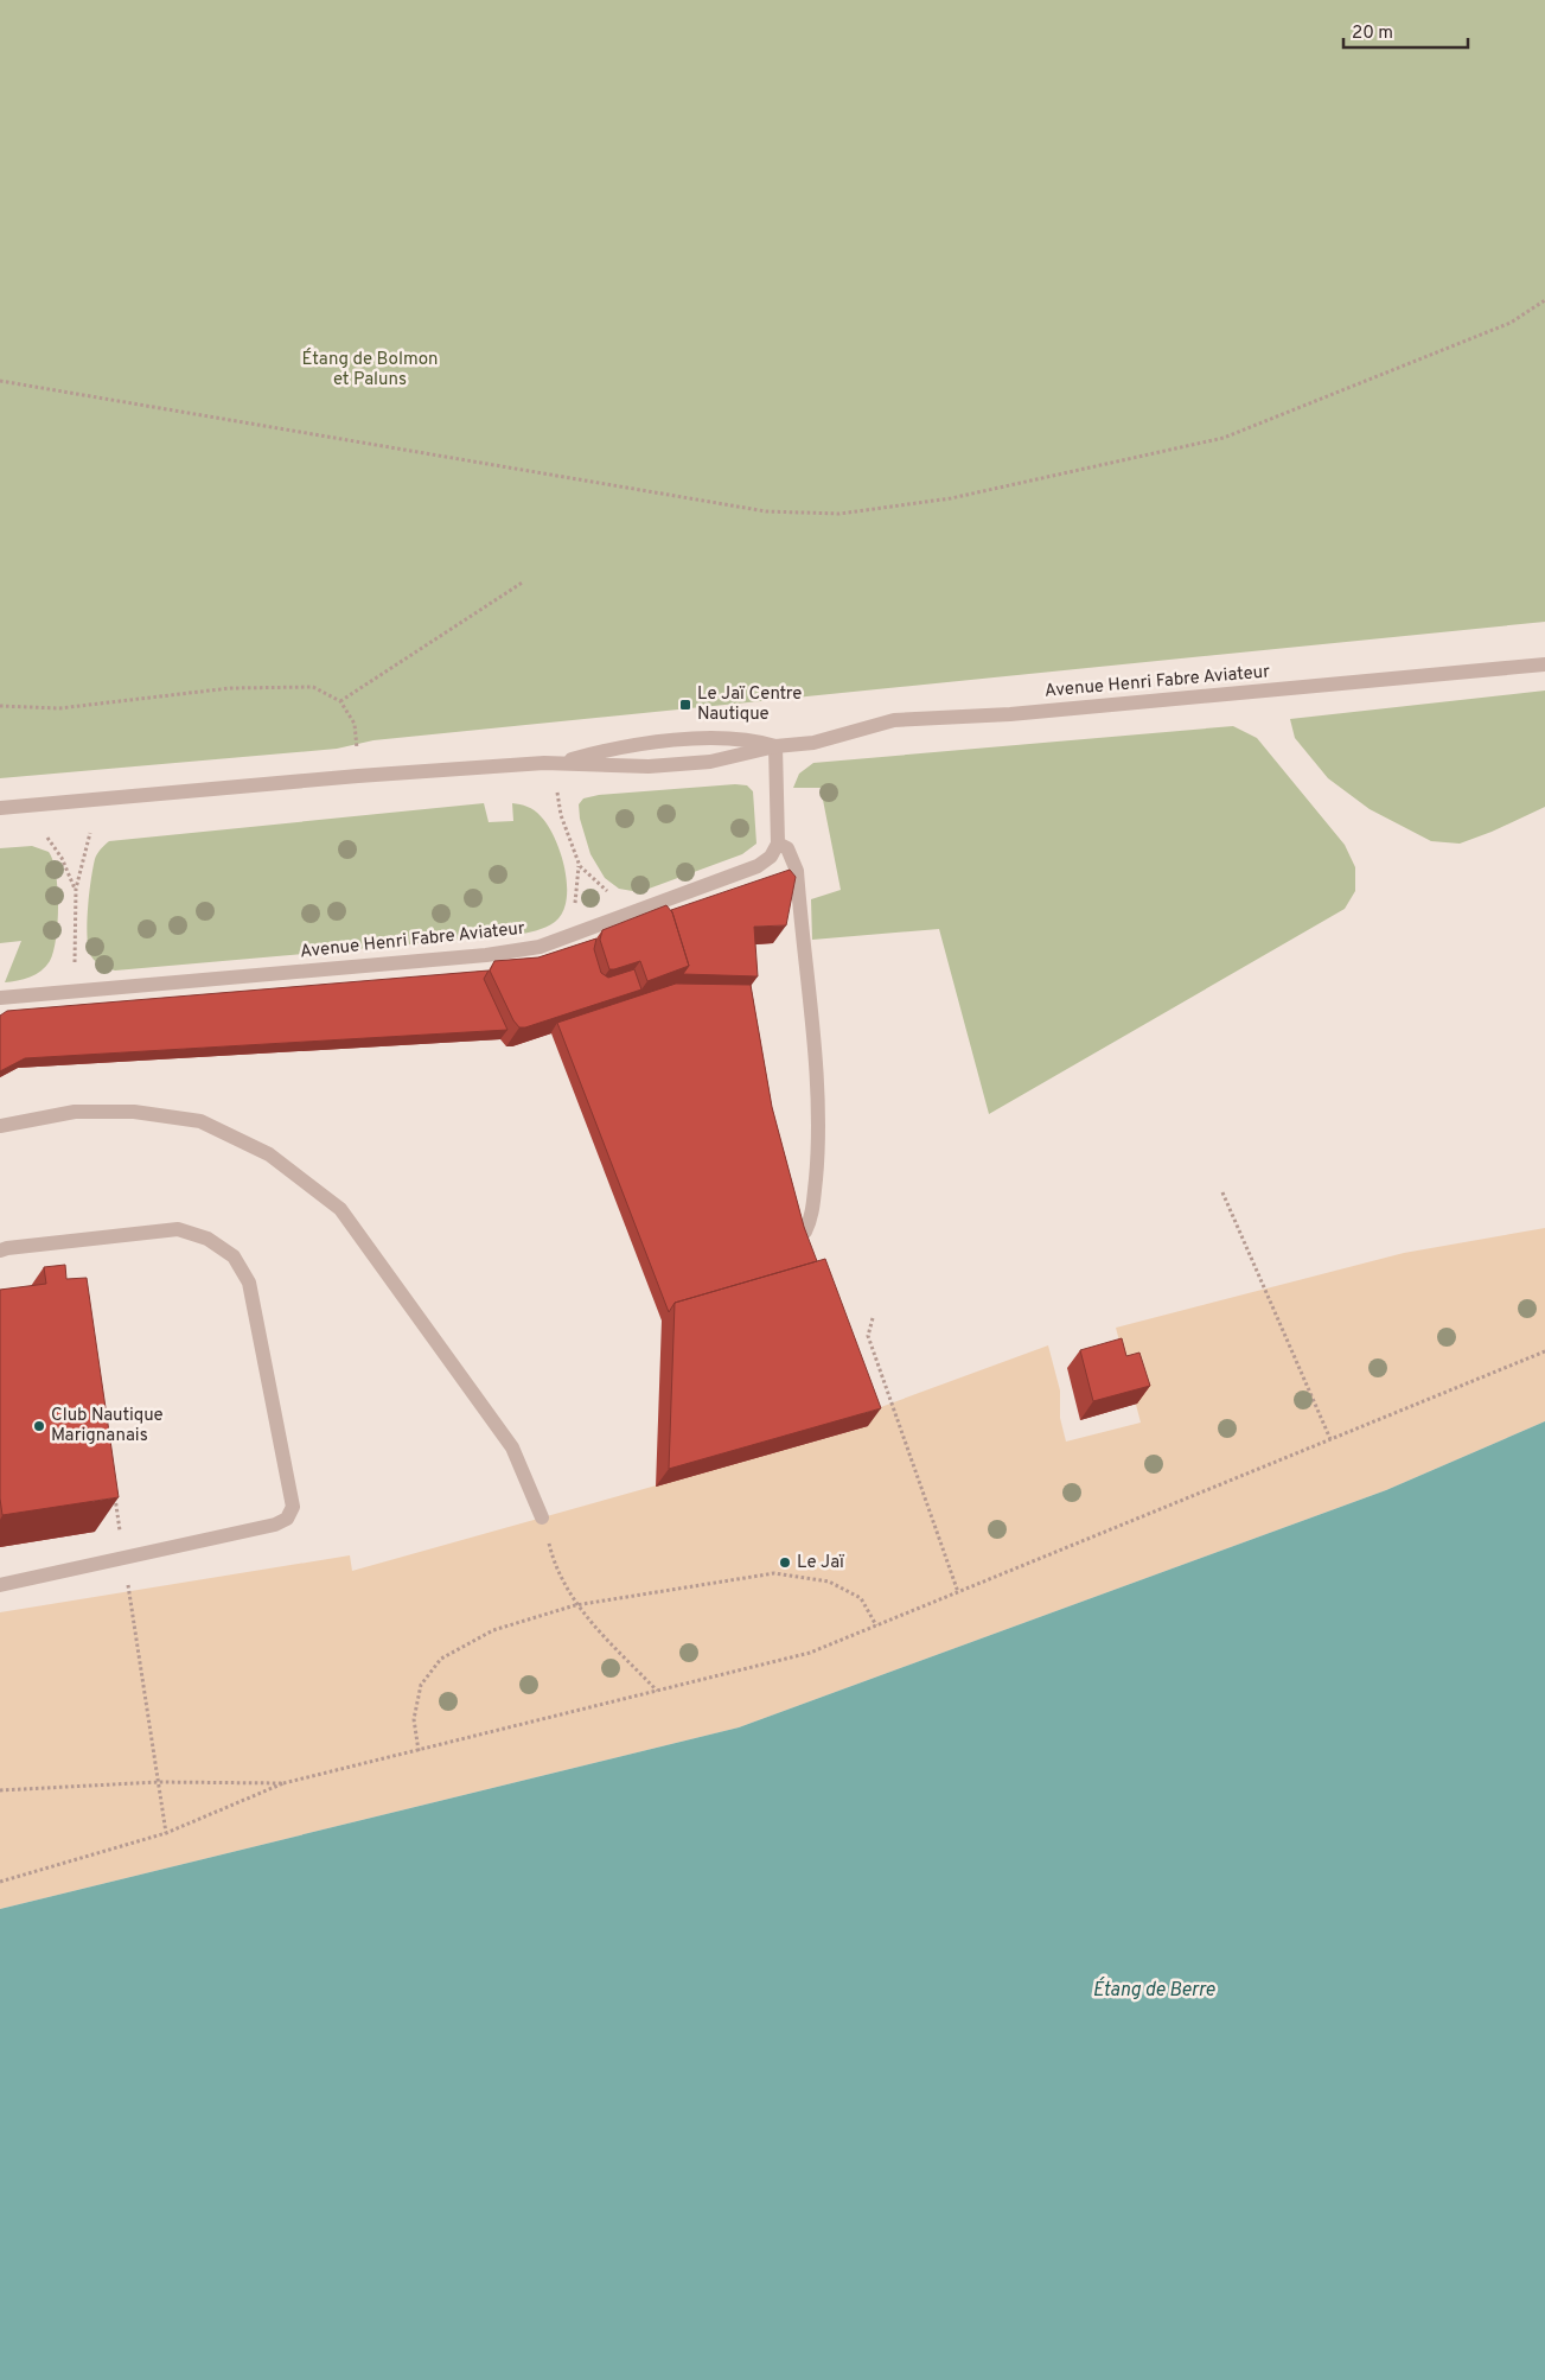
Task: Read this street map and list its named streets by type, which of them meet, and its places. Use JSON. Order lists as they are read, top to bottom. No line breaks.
{"streets":{"street":["Avenue Henri Fabre Aviateur"]},"water":["Étang de Berre"],"parks":["Étang de Bolmon et Paluns"],"places":{"transit":["Le Jaï Centre Nautique"],"other":["Club Nautique Marignanais","Le Jaï"]},"scale_bar":"20 m"}
